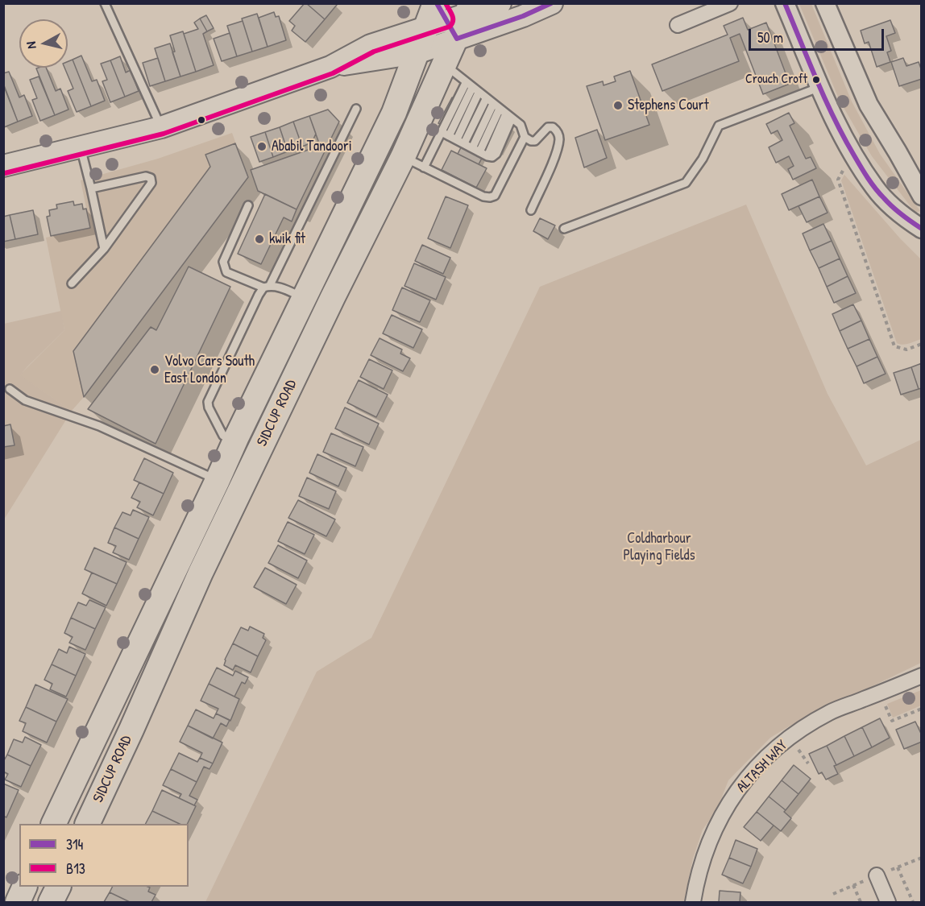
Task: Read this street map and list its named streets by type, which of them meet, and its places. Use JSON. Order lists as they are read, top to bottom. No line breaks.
{"streets":{"highway":["SIDCUP ROAD"],"street":["ALTASH WAY"]},"parks":["Coldharbour Playing Fields"],"places":["Crouch Croft","Stephens Court","Ababil Tandoori","kwik fit","Volvo Cars South East London"],"lines":["transit line 314","transit line B13"],"legend":["314","B13"],"scale_bar":"50 m","north":"left"}
